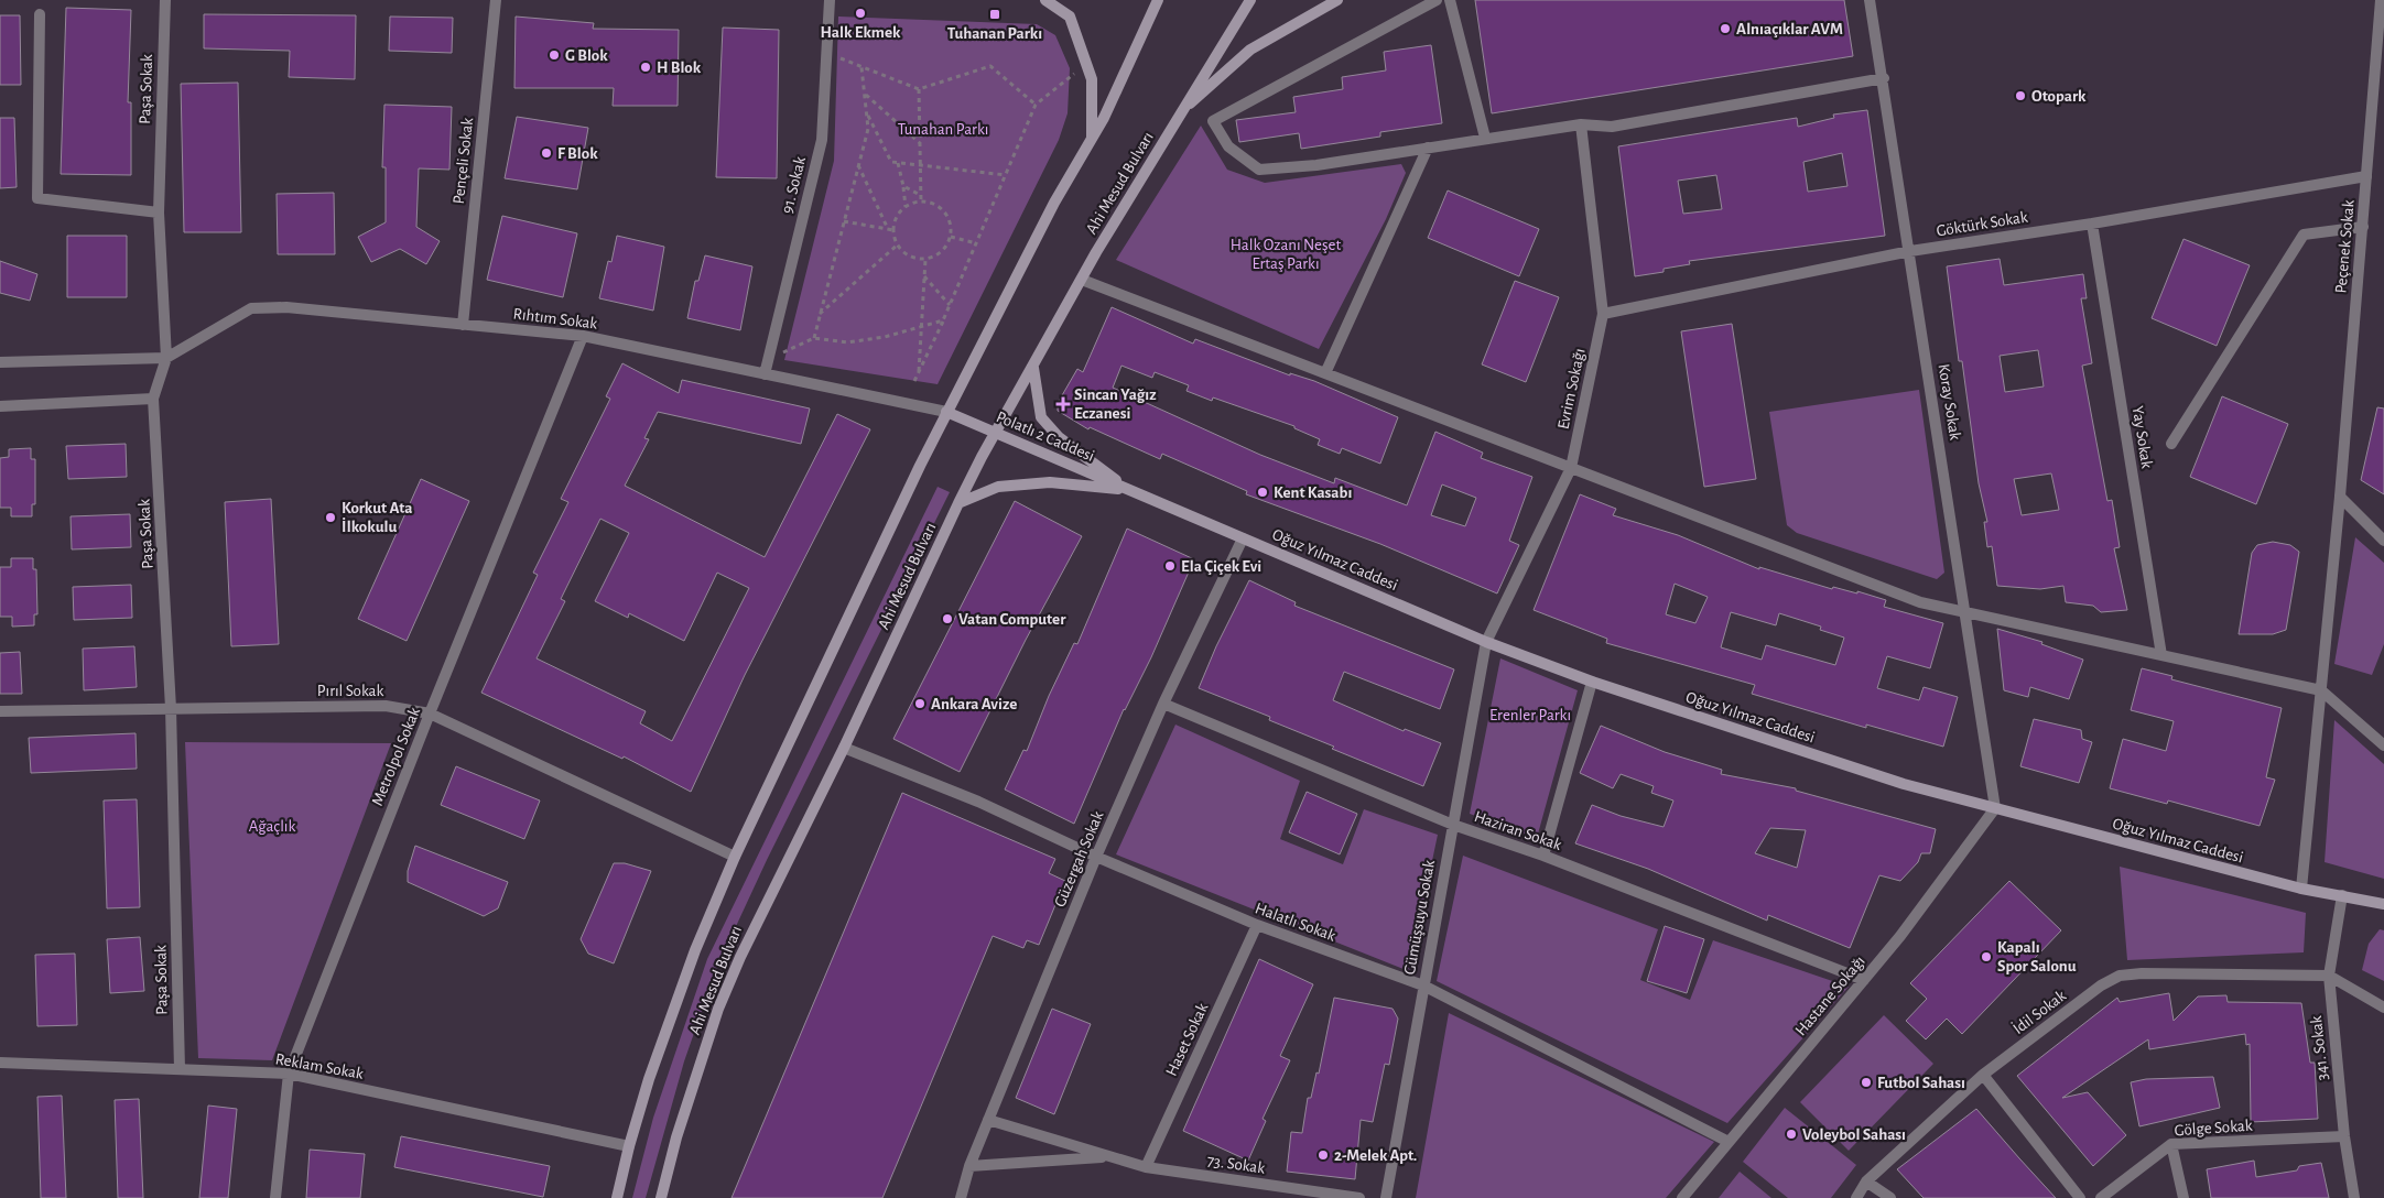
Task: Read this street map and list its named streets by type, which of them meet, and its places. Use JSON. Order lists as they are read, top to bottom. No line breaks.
{"streets":{"main road":["Ahi Mesud Bulvarı","Polatlı 2 Caddesi","Oğuz Yılmaz Caddesi"],"street":["Paşa Sokak","Pençeli Sokak","91. Sokak","Göktürk Sokak","Peçenek Sokak","Rıhtım Sokak","Evrim Sokağı","Koray Sokak","Yay Sokak","Pırıl Sokak","Metrolpol Sokak","Haziran Sokak","Güzergah Sokak","Gümüşsuyu Sokak","Halatlı Sokak","Hastane Sokağı","İdil Sokak","Haset Sokak","341. Sokak","Reklam Sokak","Gölge Sokak","73. Sokak"]},"crossings":[["Paşa Sokak","Rıhtım Sokak"],["Paşa Sokak","Pırıl Sokak"],["Paşa Sokak","Reklam Sokak"],["Pençeli Sokak","Rıhtım Sokak"],["Ahi Mesud Bulvarı","Rıhtım Sokak"],["Ahi Mesud Bulvarı","Polatlı 2 Caddesi"],["Ahi Mesud Bulvarı","Pırıl Sokak"],["Ahi Mesud Bulvarı","Halatlı Sokak"],["Ahi Mesud Bulvarı","Reklam Sokak"],["91. Sokak","Rıhtım Sokak"],["Göktürk Sokak","Peçenek Sokak"],["Göktürk Sokak","Evrim Sokağı"],["Göktürk Sokak","Koray Sokak"],["Göktürk Sokak","Yay Sokak"],["Peçenek Sokak","Oğuz Yılmaz Caddesi"],["Rıhtım Sokak","Polatlı 2 Caddesi"],["Rıhtım Sokak","Metrolpol Sokak"],["Evrim Sokağı","Oğuz Yılmaz Caddesi"],["Evrim Sokağı","Gümüşsuyu Sokak"],["Koray Sokak","Oğuz Yılmaz Caddesi"],["Koray Sokak","Hastane Sokağı"],["Polatlı 2 Caddesi","Oğuz Yılmaz Caddesi"],["Oğuz Yılmaz Caddesi","Güzergah Sokak"],["Oğuz Yılmaz Caddesi","Gümüşsuyu Sokak"],["Oğuz Yılmaz Caddesi","Hastane Sokağı"],["Oğuz Yılmaz Caddesi","341. Sokak"],["Pırıl Sokak","Metrolpol Sokak"],["Metrolpol Sokak","Reklam Sokak"],["Haziran Sokak","Güzergah Sokak"],["Haziran Sokak","Gümüşsuyu Sokak"],["Haziran Sokak","Hastane Sokağı"],["Güzergah Sokak","Halatlı Sokak"],["Güzergah Sokak","73. Sokak"],["Gümüşsuyu Sokak","Halatlı Sokak"],["Halatlı Sokak","Hastane Sokağı"],["Halatlı Sokak","Haset Sokak"],["İdil Sokak","341. Sokak"],["Haset Sokak","73. Sokak"],["341. Sokak","Gölge Sokak"]],"parks":["Tunahan Parkı","Halk Ozanı Neşet Ertaş Parkı","Erenler Parkı","Ağaçlık"],"places":{"other":["Halk Ekmek","Alnıaçıklar AVM","G Blok","H Blok","Otopark","F Blok","Kent Kasabı","Korkut Ata İlkokulu","Ela Çiçek Evi","Vatan Computer","Ankara Avize","Kapalı Spor Salonu","Futbol Sahası","Voleybol Sahası","2-Melek Apt."],"transit":["Tuhanan Parkı"],"health":["Sincan Yağız Eczanesi"]}}
